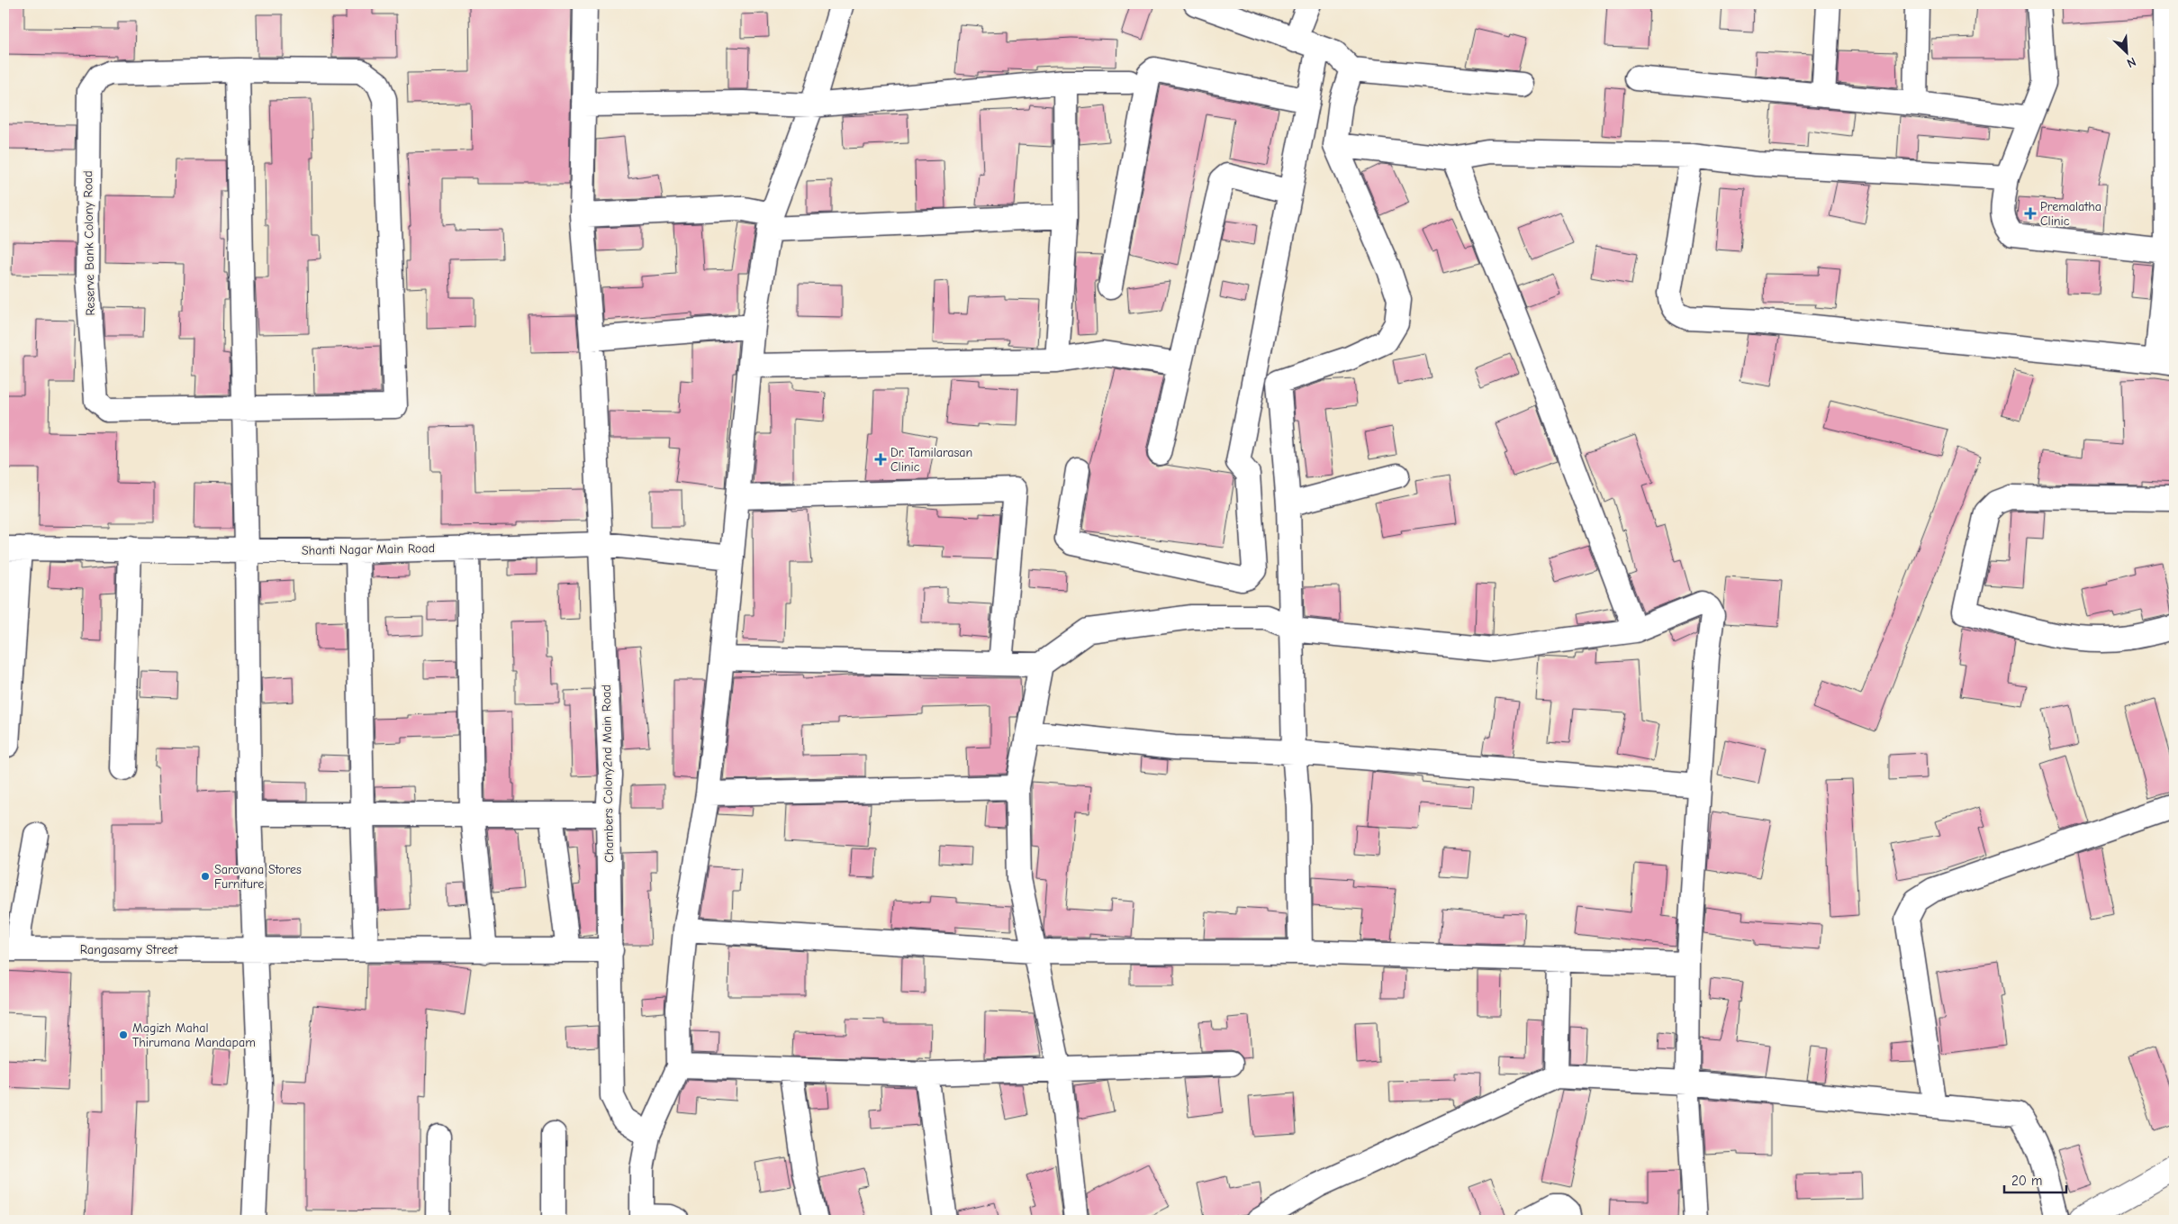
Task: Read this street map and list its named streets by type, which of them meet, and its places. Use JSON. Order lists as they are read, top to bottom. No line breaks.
{"streets":{"street":["Reserve Bank Colony Road","Shanti Nagar Main Road","Chambers Colony2nd Main Road","Rangasamy Street"]},"crossings":[["Shanti Nagar Main Road","Chambers Colony2nd Main Road"],["Chambers Colony2nd Main Road","Rangasamy Street"]],"places":{"health":["Premalatha Clinic","Dr. Tamilarasan Clinic"],"other":["Saravana Stores Furniture","Magizh Mahal Thirumana Mandapam"]},"scale_bar":"20 m","north":"bottom right"}
